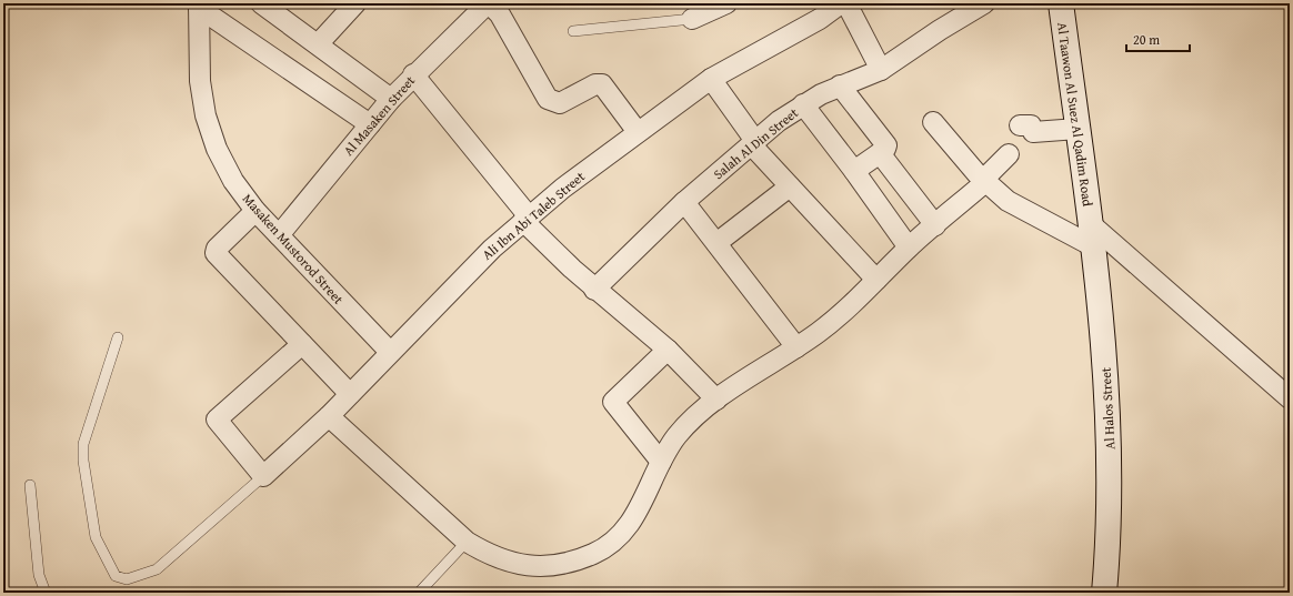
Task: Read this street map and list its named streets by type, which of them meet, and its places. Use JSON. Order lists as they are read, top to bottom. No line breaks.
{"streets":{"street":["Al Taawon Al Suez Al Qadim Road","Al Masaken Street","Salah Al Din Street","Ali Ibn Abi Taleb Street","Masaken Mustorod Street","Al Halos Street"]},"crossings":[["Al Taawon Al Suez Al Qadim Road","Al Halos Street"],["Al Masaken Street","Masaken Mustorod Street"],["Ali Ibn Abi Taleb Street","Masaken Mustorod Street"]],"scale_bar":"20 m"}
